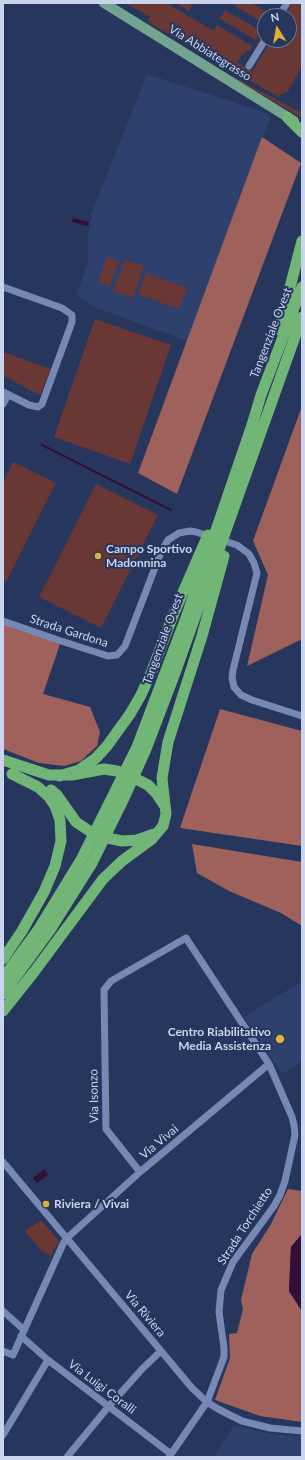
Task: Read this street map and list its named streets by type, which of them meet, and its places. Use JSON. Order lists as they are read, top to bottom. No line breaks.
{"streets":{"highway":["Tangenziale Ovest"],"main road":["Via Abbiategrasso"],"street":["Strada Gardona","Via Isonzo","Via Vivai","Strada Torchietto","Via Riviera","Via Luigi Coralli"]},"crossings":[["Via Isonzo","Via Vivai"],["Via Isonzo","Strada Torchietto"],["Via Vivai","Strada Torchietto"],["Via Vivai","Via Riviera"],["Strada Torchietto","Via Riviera"],["Strada Torchietto","Via Luigi Coralli"]],"places":["Campo Sportivo Madonnina","Centro Riabilitativo Media Assistenza","Riviera / Vivai"],"north":"top"}
